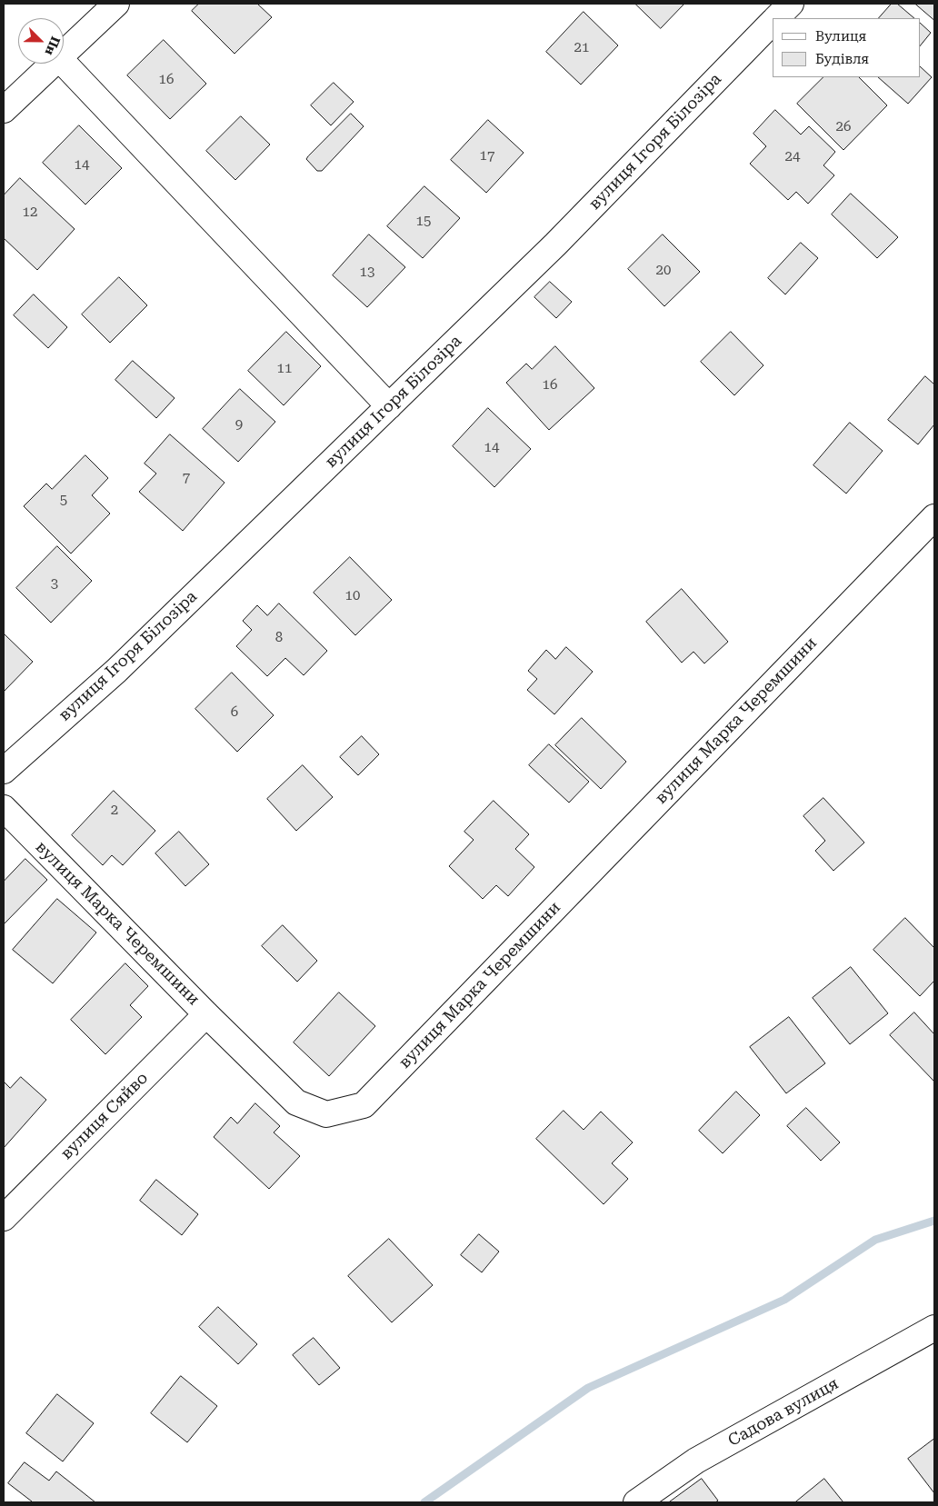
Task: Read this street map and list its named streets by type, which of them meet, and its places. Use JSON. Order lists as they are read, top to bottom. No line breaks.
{"streets":{"street":["вулиця Ігоря Білозіра","вулиця Марка Черемшини","вулиця Сяйво","Садова вулиця"]},"crossings":[["вулиця Марка Черемшини","вулиця Сяйво"]],"house_numbers":["21","16","26","17","24","14","12","15","20","13","11","16","9","14","7","5","3","10","8","6","2"],"legend":["Вулиця","Будівля"],"north":"bottom right"}
